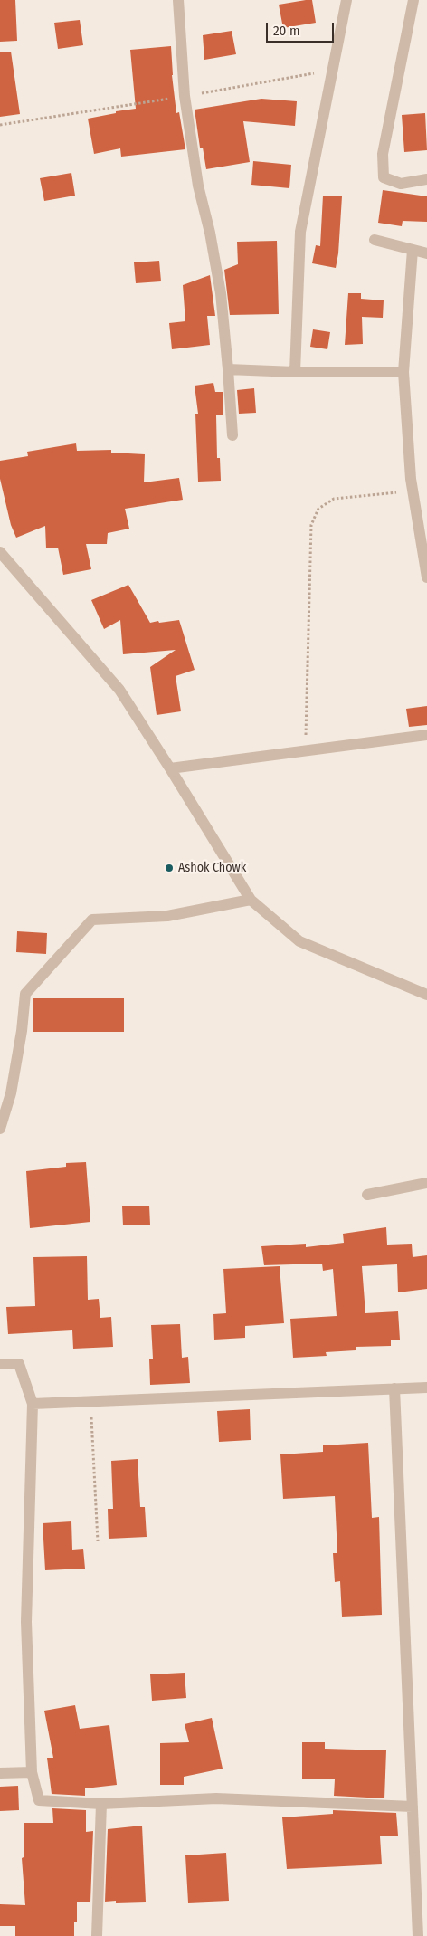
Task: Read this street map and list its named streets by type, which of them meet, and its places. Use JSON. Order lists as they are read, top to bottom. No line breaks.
{"places":["Ashok Chowk"],"scale_bar":"20 m"}
